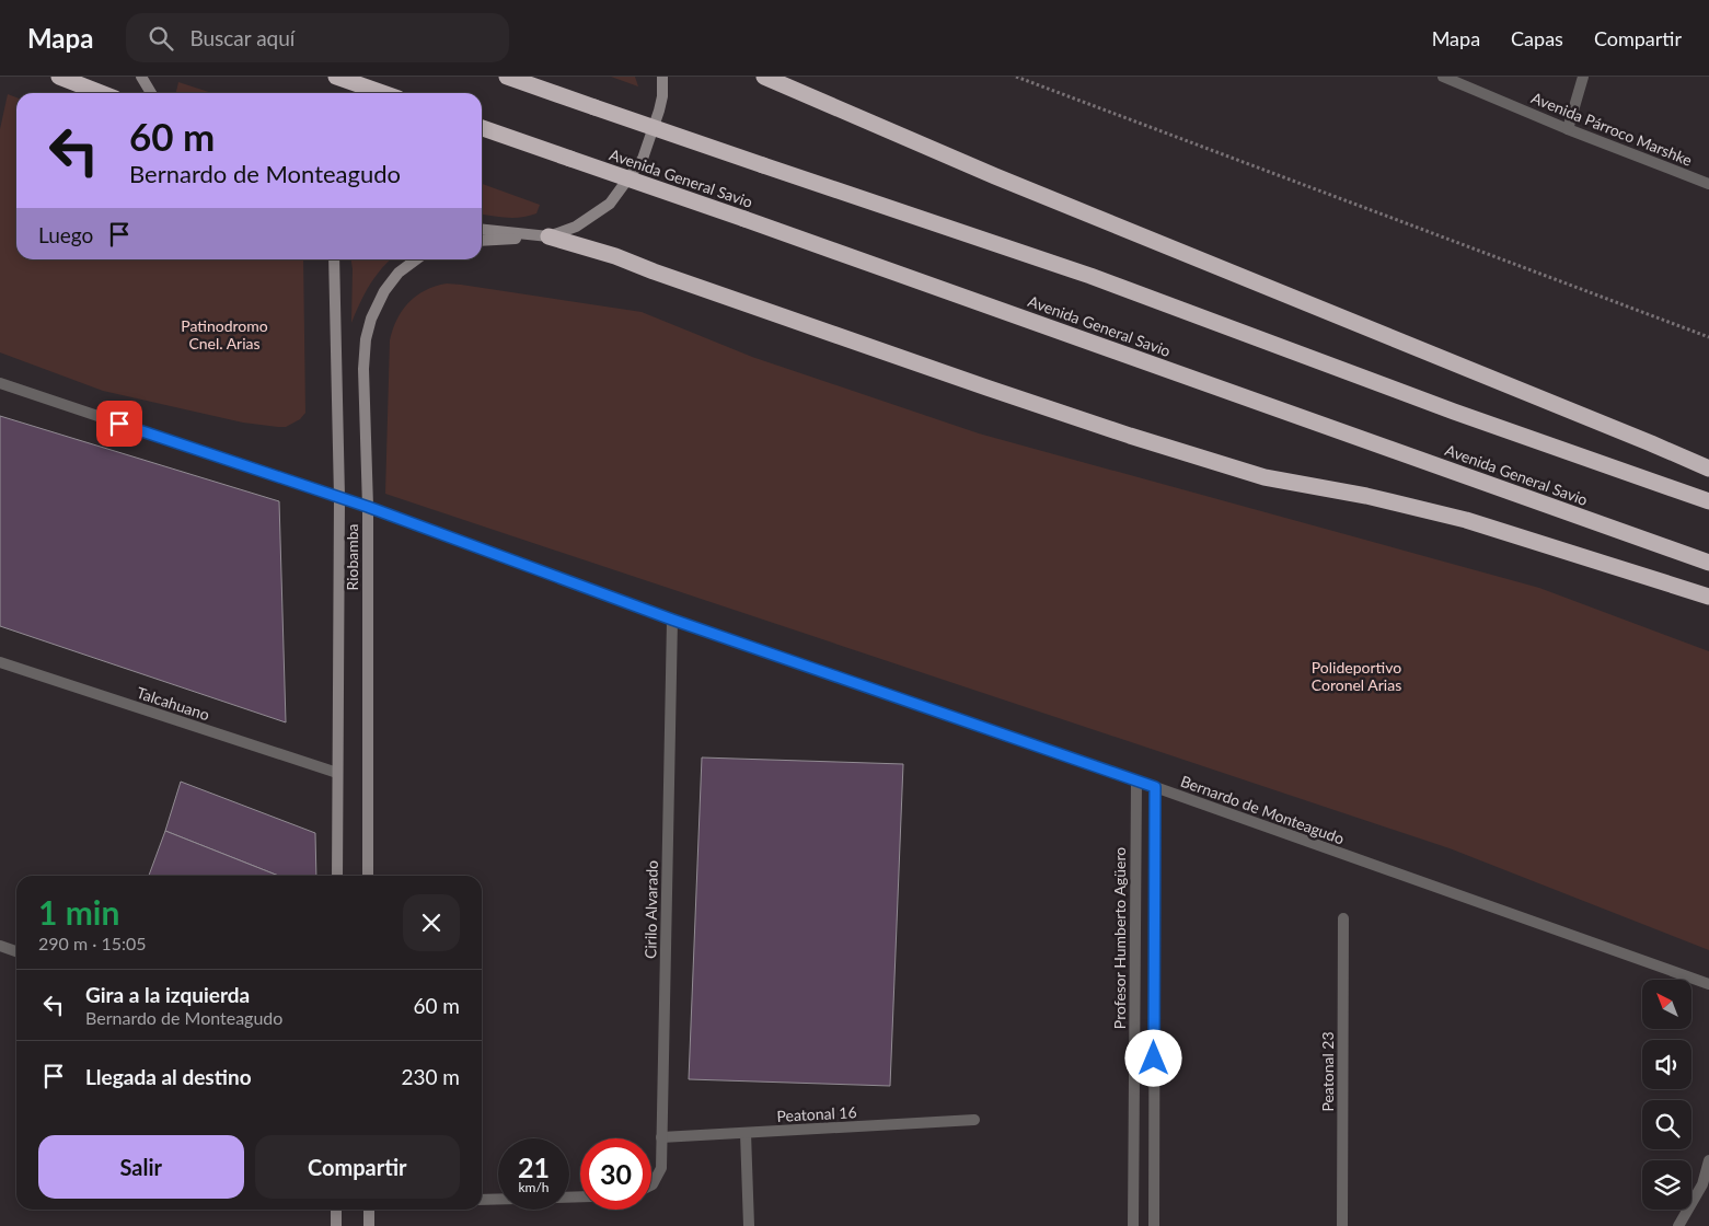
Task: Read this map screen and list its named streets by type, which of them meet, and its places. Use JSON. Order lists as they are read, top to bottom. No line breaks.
{"streets":{"highway":["Avenida General Savio"],"main road":["Riobamba"],"street":["Avenida Párroco Marshke","Talcahuano","Bernardo de Monteagudo","Cirilo Alvarado","Profesor Humberto Agüero","Peatonal 23","Peatonal 16"]},"crossings":[["Riobamba","Talcahuano"],["Riobamba","Bernardo de Monteagudo"],["Bernardo de Monteagudo","Cirilo Alvarado"],["Bernardo de Monteagudo","Profesor Humberto Agüero"],["Cirilo Alvarado","Peatonal 16"]],"parks":["Patinodromo Cnel. Arias","Polideportivo Coronel Arias"],"north":"top left","page":{"header":"Mapa","search":"Buscar aquí","nav":["Mapa","Capas","Compartir"],"turn":["60 m","Bernardo de Monteagudo"],"then":"Luego","heading":["1 min","290 m · 15:05"],"list":[{"name":"Gira a la izquierda","note":"Bernardo de Monteagudo","value":"60 m"},{"name":"Llegada al destino","value":"230 m"}],"buttons":["Salir","Compartir"],"speed":"21 km/h","limit":"30"}}
